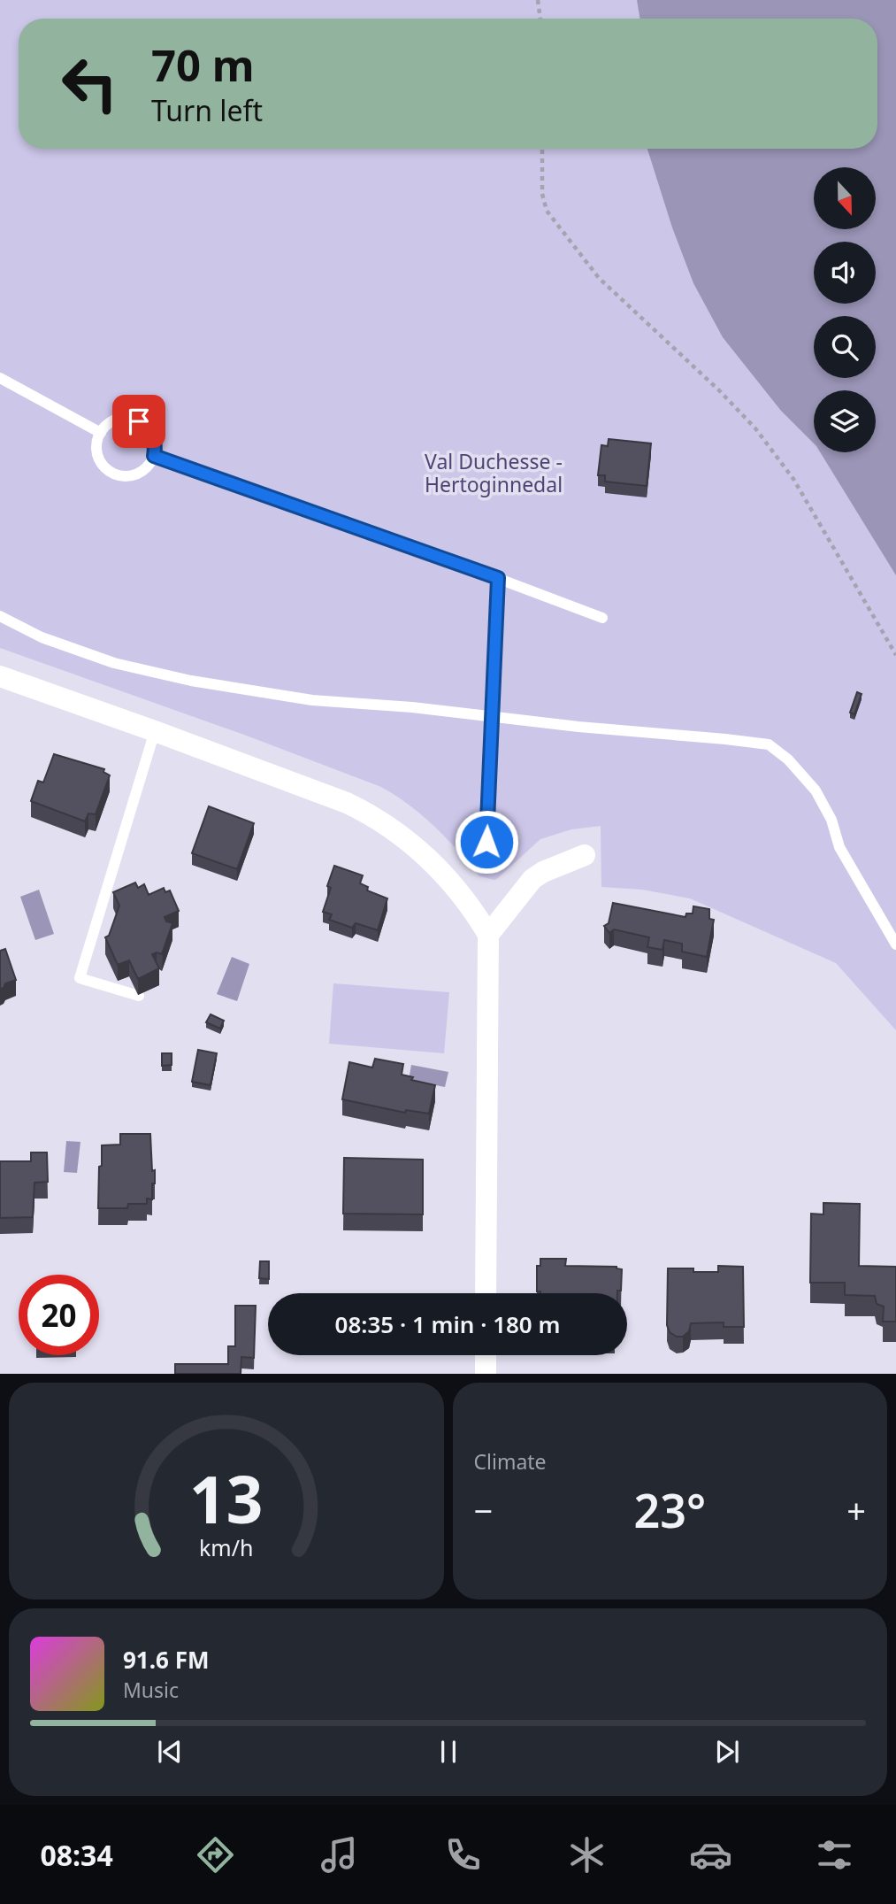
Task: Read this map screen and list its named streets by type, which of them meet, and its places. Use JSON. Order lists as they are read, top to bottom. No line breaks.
{"parks":["Val Duchesse - Hertoginnedal"],"north":"bottom","page":{"turn":["70 m","Turn left"],"limit":"20","trip":"08:35 · 1 min · 180 m","tile":"Climate","heat":["−","23°","+"],"song":["91.6 FM","Music"],"tabs":"08:34","gauge":["13","km/h"]}}
